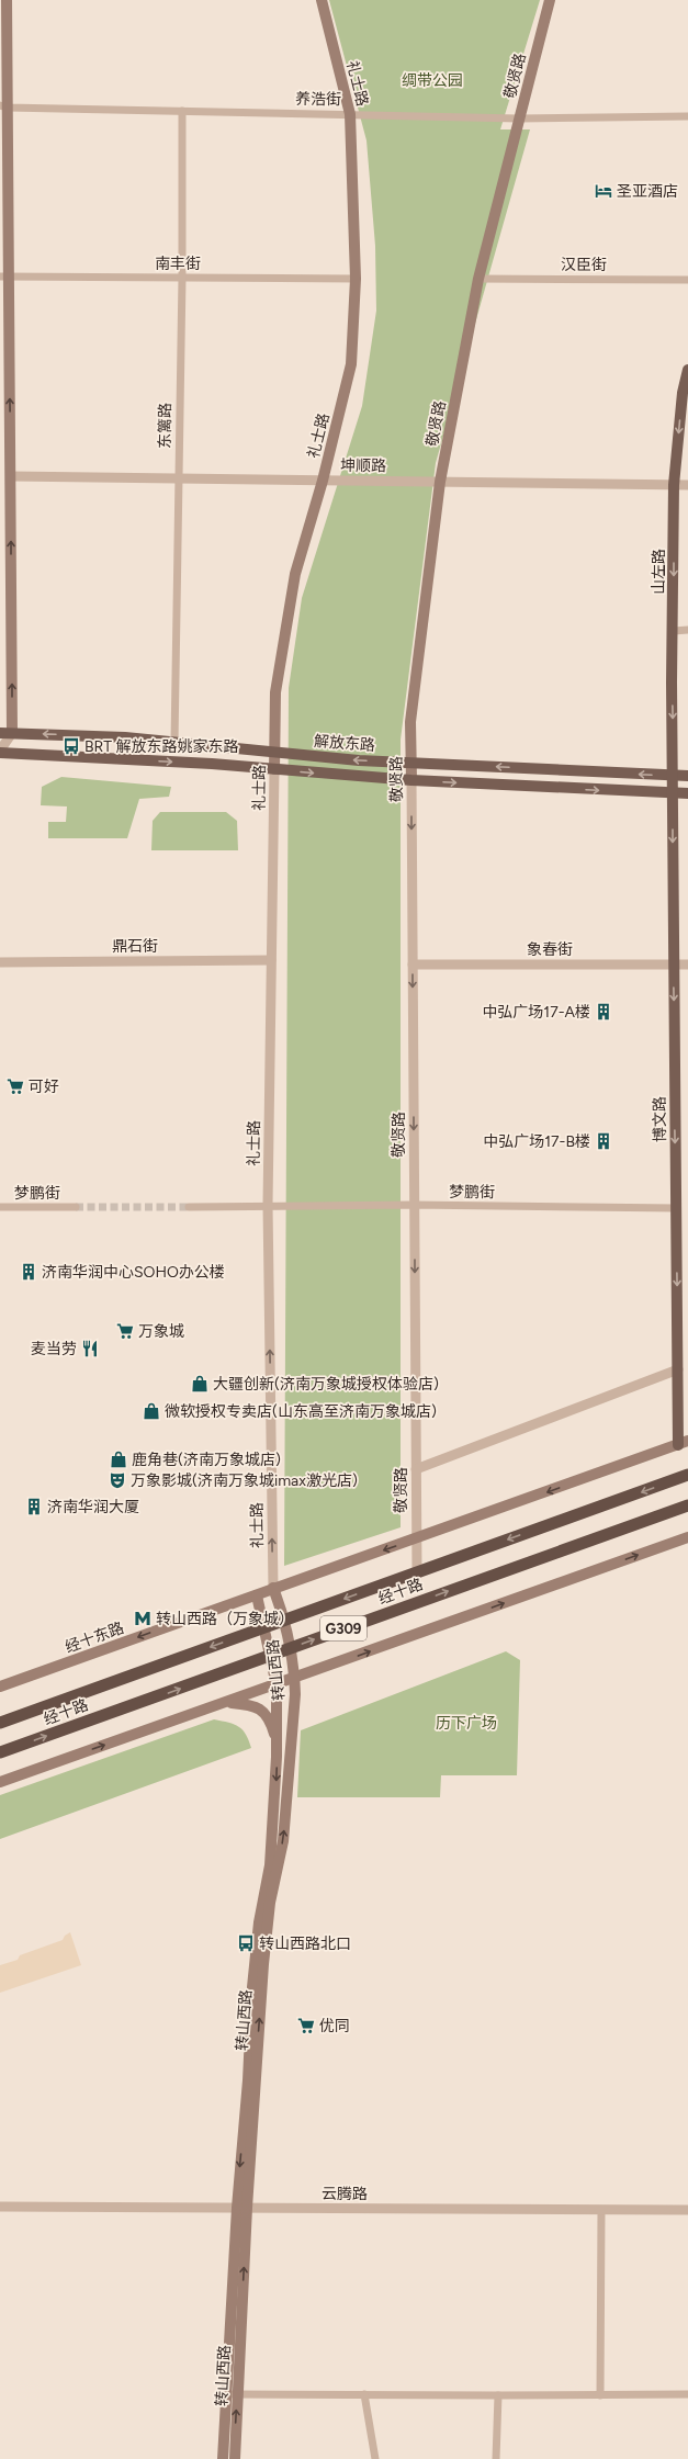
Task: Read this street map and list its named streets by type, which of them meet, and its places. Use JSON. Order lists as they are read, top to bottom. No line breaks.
{"streets":{"highway":["经十路","G309"],"main road":["敬贤路","礼士路","山左路","解放东路","博文路","经十东路","转山西路"],"street":["养浩街","南丰街","汉臣街","东篱路","坤顺路","鼎石街","象春街","梦鹏街","云腾路"]},"crossings":[["敬贤路","养浩街"],["敬贤路","汉臣街"],["敬贤路","坤顺路"],["敬贤路","解放东路"],["敬贤路","象春街"],["敬贤路","梦鹏街"],["敬贤路","经十路"],["礼士路","养浩街"],["礼士路","南丰街"],["礼士路","坤顺路"],["礼士路","解放东路"],["礼士路","鼎石街"],["礼士路","梦鹏街"],["礼士路","经十东路"],["礼士路","转山西路"],["养浩街","东篱路"],["南丰街","东篱路"],["东篱路","坤顺路"],["东篱路","解放东路"],["坤顺路","山左路"],["山左路","解放东路"],["山左路","博文路"],["解放东路","博文路"],["象春街","博文路"],["博文路","梦鹏街"],["经十路","转山西路"],["经十东路","转山西路"],["转山西路","云腾路"]],"one_way":["敬贤路","山左路","博文路"],"parks":["绸带公园","历下广场"],"places":{"hotel":["圣亚酒店"],"bus stop":["BRT 解放东路姚家东路","转山西路北口"],"building":["中弘广场17-A楼","中弘广场17-B楼","济南华润中心SOHO办公楼","济南华润大厦"],"supermarket":["可好","万象城","优同"],"restaurant":["麦当劳"],"shop":["大疆创新(济南万象城授权体验店)","微软授权专卖店(山东高至济南万象城店)","鹿角巷(济南万象城店)"],"theatre":["万象影城(济南万象城imax激光店)"],"metro station":["转山西路（万象城）"]}}
